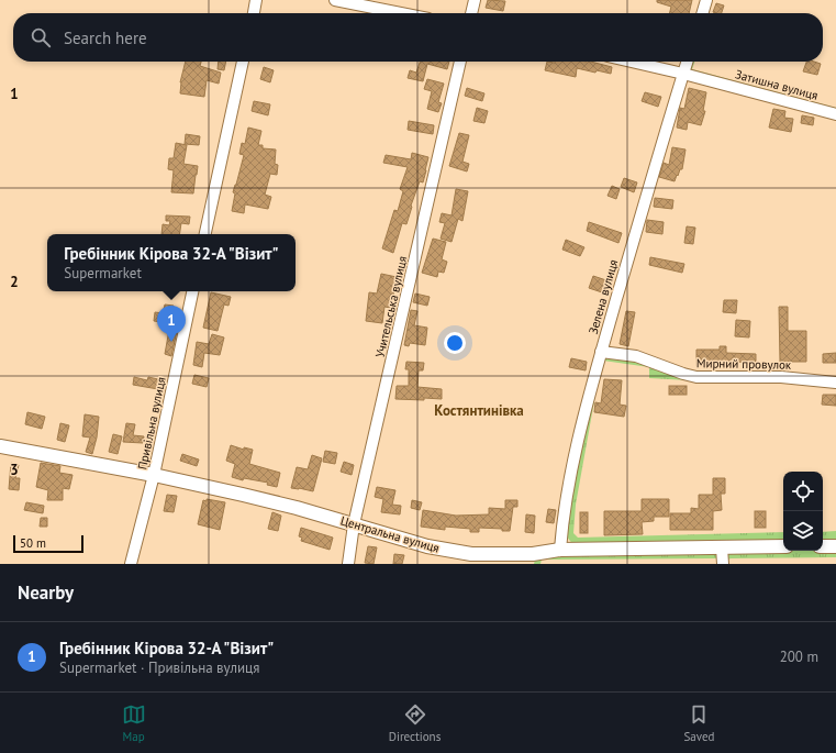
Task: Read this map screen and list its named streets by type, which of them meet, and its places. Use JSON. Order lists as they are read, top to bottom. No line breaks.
{"streets":{"street":["Затишна вулиця","Зелена вулиця","Учительська вулиця","Мирний провулок","Привільна вулиця","Центральна вулиця"]},"crossings":[["Затишна вулиця","Зелена вулиця"],["Зелена вулиця","Мирний провулок"],["Зелена вулиця","Центральна вулиця"],["Учительська вулиця","Центральна вулиця"],["Привільна вулиця","Центральна вулиця"]],"districts":["Костянтинівка"],"scale_bar":"50 m","page":{"search":"Search here","popup":["Гребінник Кірова 32-А \"Візит\"","Supermarket"],"pins":"1","scale":"50 m","heading":"Nearby","list":[{"mark":"1","name":"Гребінник Кірова 32-А \"Візит\"","note":"Supermarket · Привільна вулиця","value":"200 m"}],"nav":["Map","Directions","Saved"]},"grid":{"rows":["1","2","3"]}}
